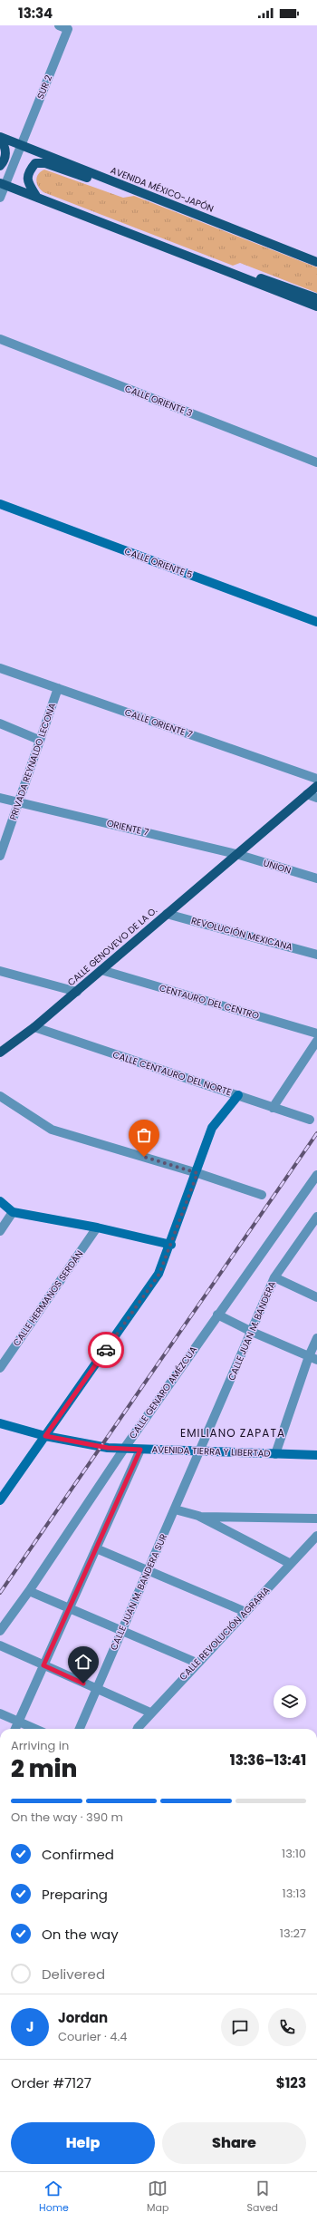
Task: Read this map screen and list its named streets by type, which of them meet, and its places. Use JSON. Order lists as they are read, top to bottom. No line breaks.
{"streets":{"main road":["AVENIDA MÉXICO-JAPÓN","CALLE GENOVEVO DE LA O."],"street":["SUR 2","CALLE ORIENTE 3","CALLE ORIENTE 5","CALLE ORIENTE 7","PRIVADA REYNALDO LECONA","ORIENTE 7","UNION","REVOLUCIÓN MEXICANA","CENTAURO DEL CENTRO","CALLE CENTAURO DEL NORTE","CALLE HERMANOS SERDÁN","CALLE JUAN M. BANDERA","CALLE GENARO AMÉZCUA","AVENIDA TIERRA Y LIBERTAD","CALLE JUAN M. BANDERA SUR","CALLE REVOLUCIÓN AGRARIA"]},"crossings":[["SUR 2","AVENIDA MÉXICO-JAPÓN"],["CALLE ORIENTE 7","PRIVADA REYNALDO LECONA"],["PRIVADA REYNALDO LECONA","ORIENTE 7"],["ORIENTE 7","UNION"],["ORIENTE 7","CALLE GENOVEVO DE LA O."],["UNION","CALLE GENOVEVO DE LA O."],["REVOLUCIÓN MEXICANA","CALLE GENOVEVO DE LA O."],["CALLE GENOVEVO DE LA O.","CENTAURO DEL CENTRO"],["CALLE GENOVEVO DE LA O.","CALLE CENTAURO DEL NORTE"],["CALLE JUAN M. BANDERA","AVENIDA TIERRA Y LIBERTAD"],["CALLE JUAN M. BANDERA","CALLE JUAN M. BANDERA SUR"],["CALLE GENARO AMÉZCUA","AVENIDA TIERRA Y LIBERTAD"],["AVENIDA TIERRA Y LIBERTAD","CALLE JUAN M. BANDERA SUR"]],"districts":["EMILIANO ZAPATA"],"page":{"status":"13:34","heading":["2 min","Arriving in","13:36–13:41"],"panel":["Jordan","Courier · 4.4","Order #7127","$123"],"bar":"On the way · 390 m","list":[["Confirmed","13:10"],["Preparing","13:13"],["On the way","13:27"],"Delivered"],"round":"J","buttons":["Help","Share"],"tabs":["Home","Map","Saved"]}}
